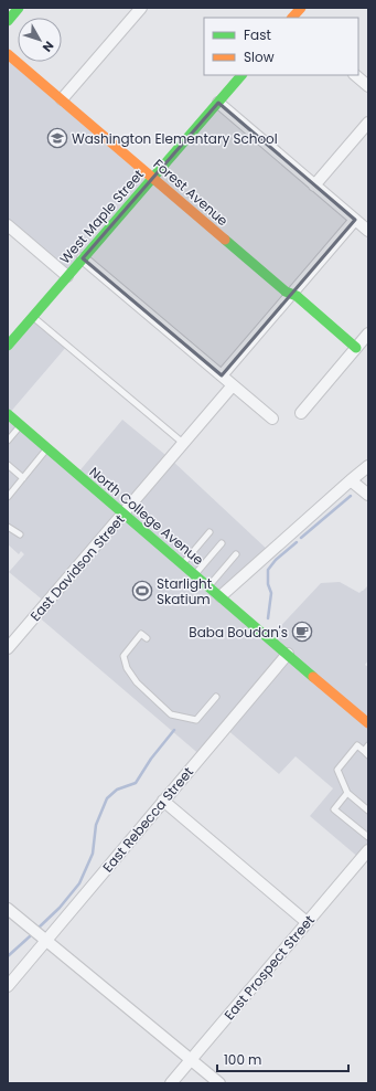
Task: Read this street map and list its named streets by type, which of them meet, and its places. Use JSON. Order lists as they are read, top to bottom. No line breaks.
{"streets":{"street":["Forest Avenue","West Maple Street","North College Avenue","East Davidson Street","East Rebecca Street","East Prospect Street"]},"crossings":[["Forest Avenue","West Maple Street"],["North College Avenue","East Davidson Street"],["North College Avenue","East Rebecca Street"]],"places":{"school or university":["Washington Elementary School"],"sports":["Starlight Skatium"],"cafe":["Baba Boudan's"]},"legend":["Fast","Slow"],"scale_bar":"100 m","north":"bottom right"}
